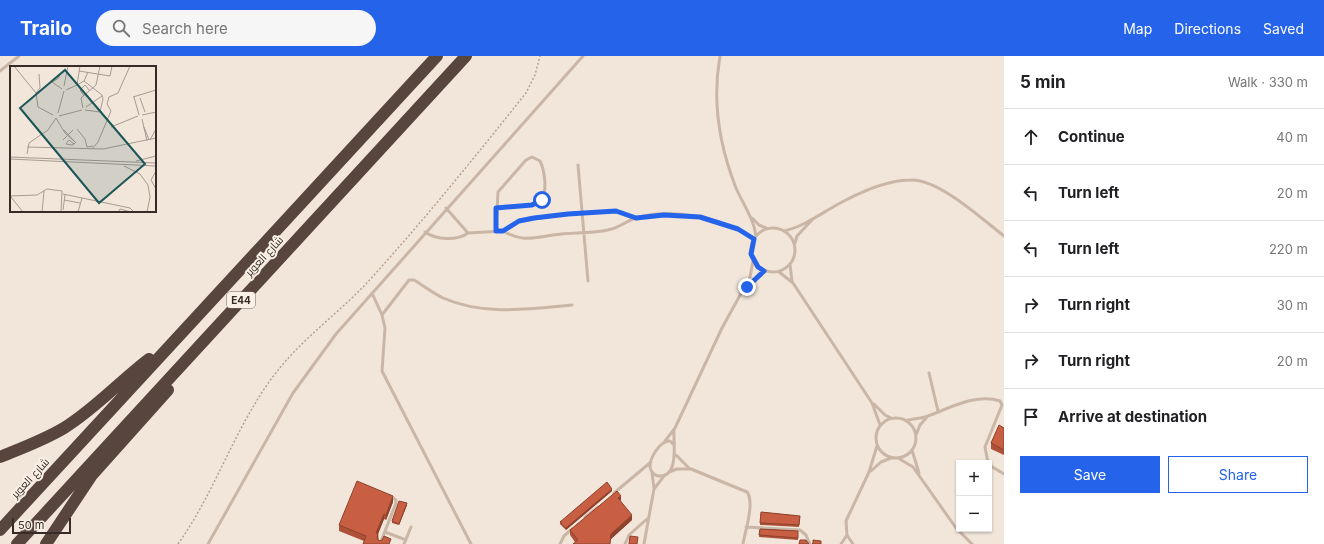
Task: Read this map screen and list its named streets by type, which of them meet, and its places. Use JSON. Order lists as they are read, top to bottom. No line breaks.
{"streets":{"highway":["شارع العوير","E44"]},"scale_bar":"50 m","page":{"header":"Trailo","search":"Search here","nav":["Map","Directions","Saved"],"heading":["5 min","Walk · 330 m"],"list":[["Continue","40 m"],["Turn left","20 m"],["Turn left","220 m"],["Turn right","30 m"],["Turn right","20 m"],"Arrive at destination"],"buttons":["Save","Share"],"map_buttons":["+","−"],"scale":"50 m"}}
